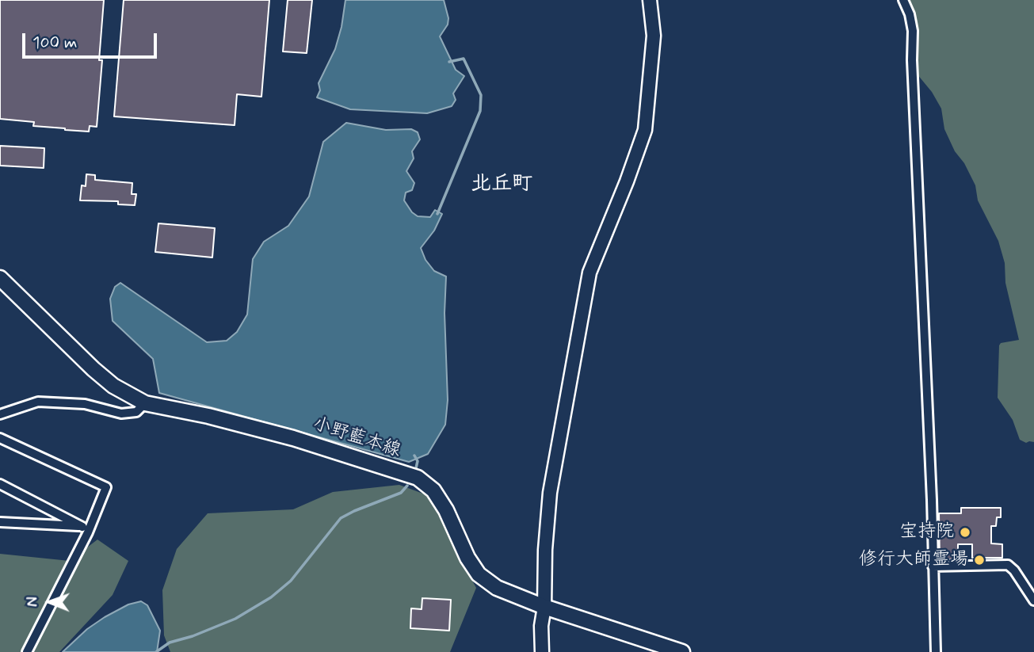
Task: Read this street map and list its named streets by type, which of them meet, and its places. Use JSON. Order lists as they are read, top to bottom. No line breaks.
{"streets":{"main road":["小野藍本線"]},"districts":["北丘町"],"places":["宝持院","修行大師霊場"],"scale_bar":"100 m","north":"left"}
